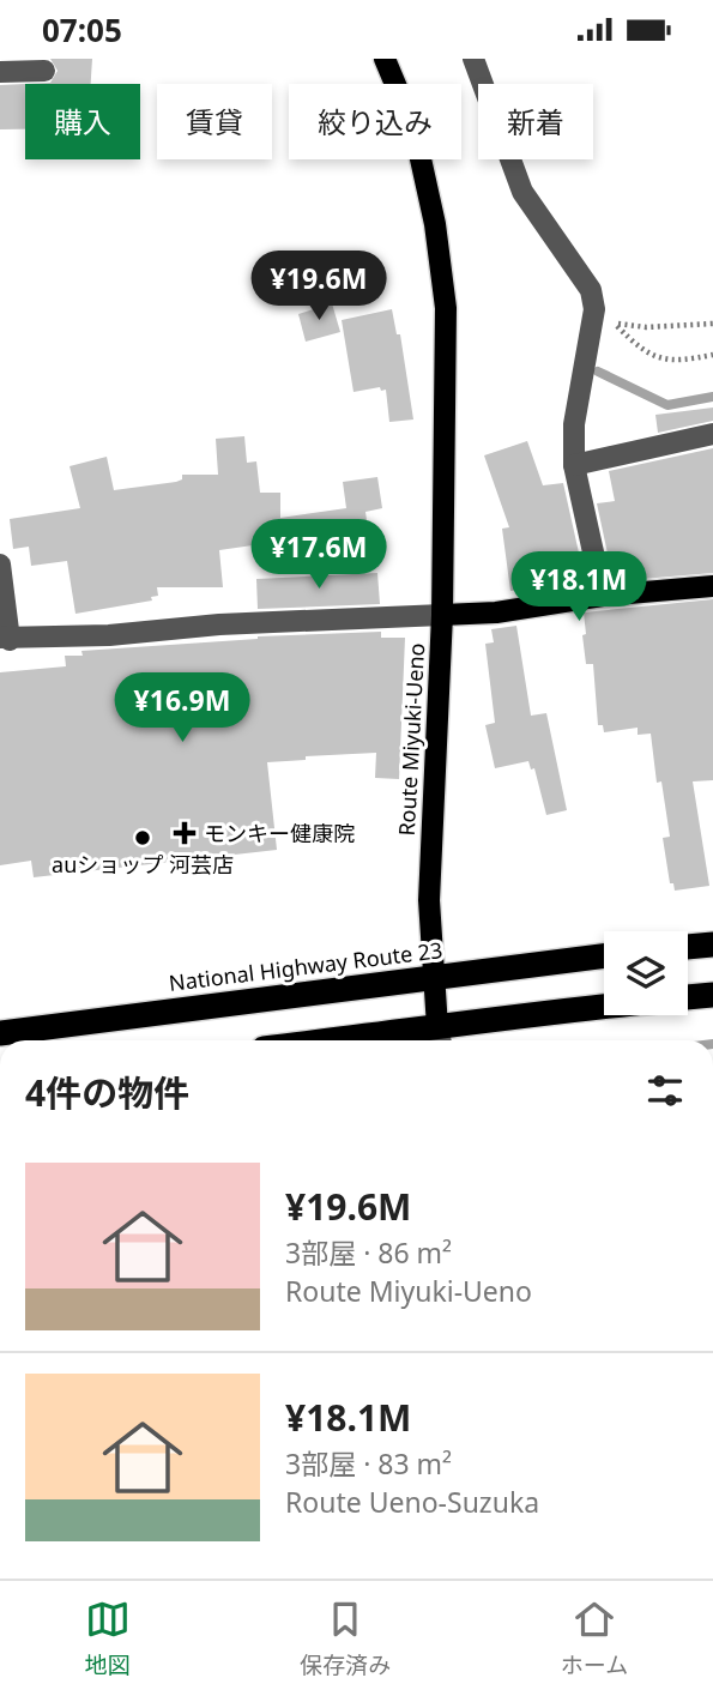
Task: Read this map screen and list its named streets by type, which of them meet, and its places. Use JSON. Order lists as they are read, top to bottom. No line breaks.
{"streets":{"highway":["National Highway Route 23"],"main road":["Route Miyuki-Ueno"]},"crossings":[["Route Miyuki-Ueno","National Highway Route 23"]],"places":{"health":["モンキー健康院"],"other":["auショップ 河芸店"]},"page":{"status":"07:05","chip":["購入","賃貸","絞り込み","新着"],"price":["¥19.6M","¥17.6M","¥18.1M","¥16.9M"],"heading":"4件の物件","list":[{"name":"¥19.6M","note":"3部屋 · 86 m² · Route Miyuki-Ueno"},{"name":"¥18.1M","note":"3部屋 · 83 m² · Route Ueno-Suzuka"}],"tabs":["地図","保存済み","ホーム"]}}
